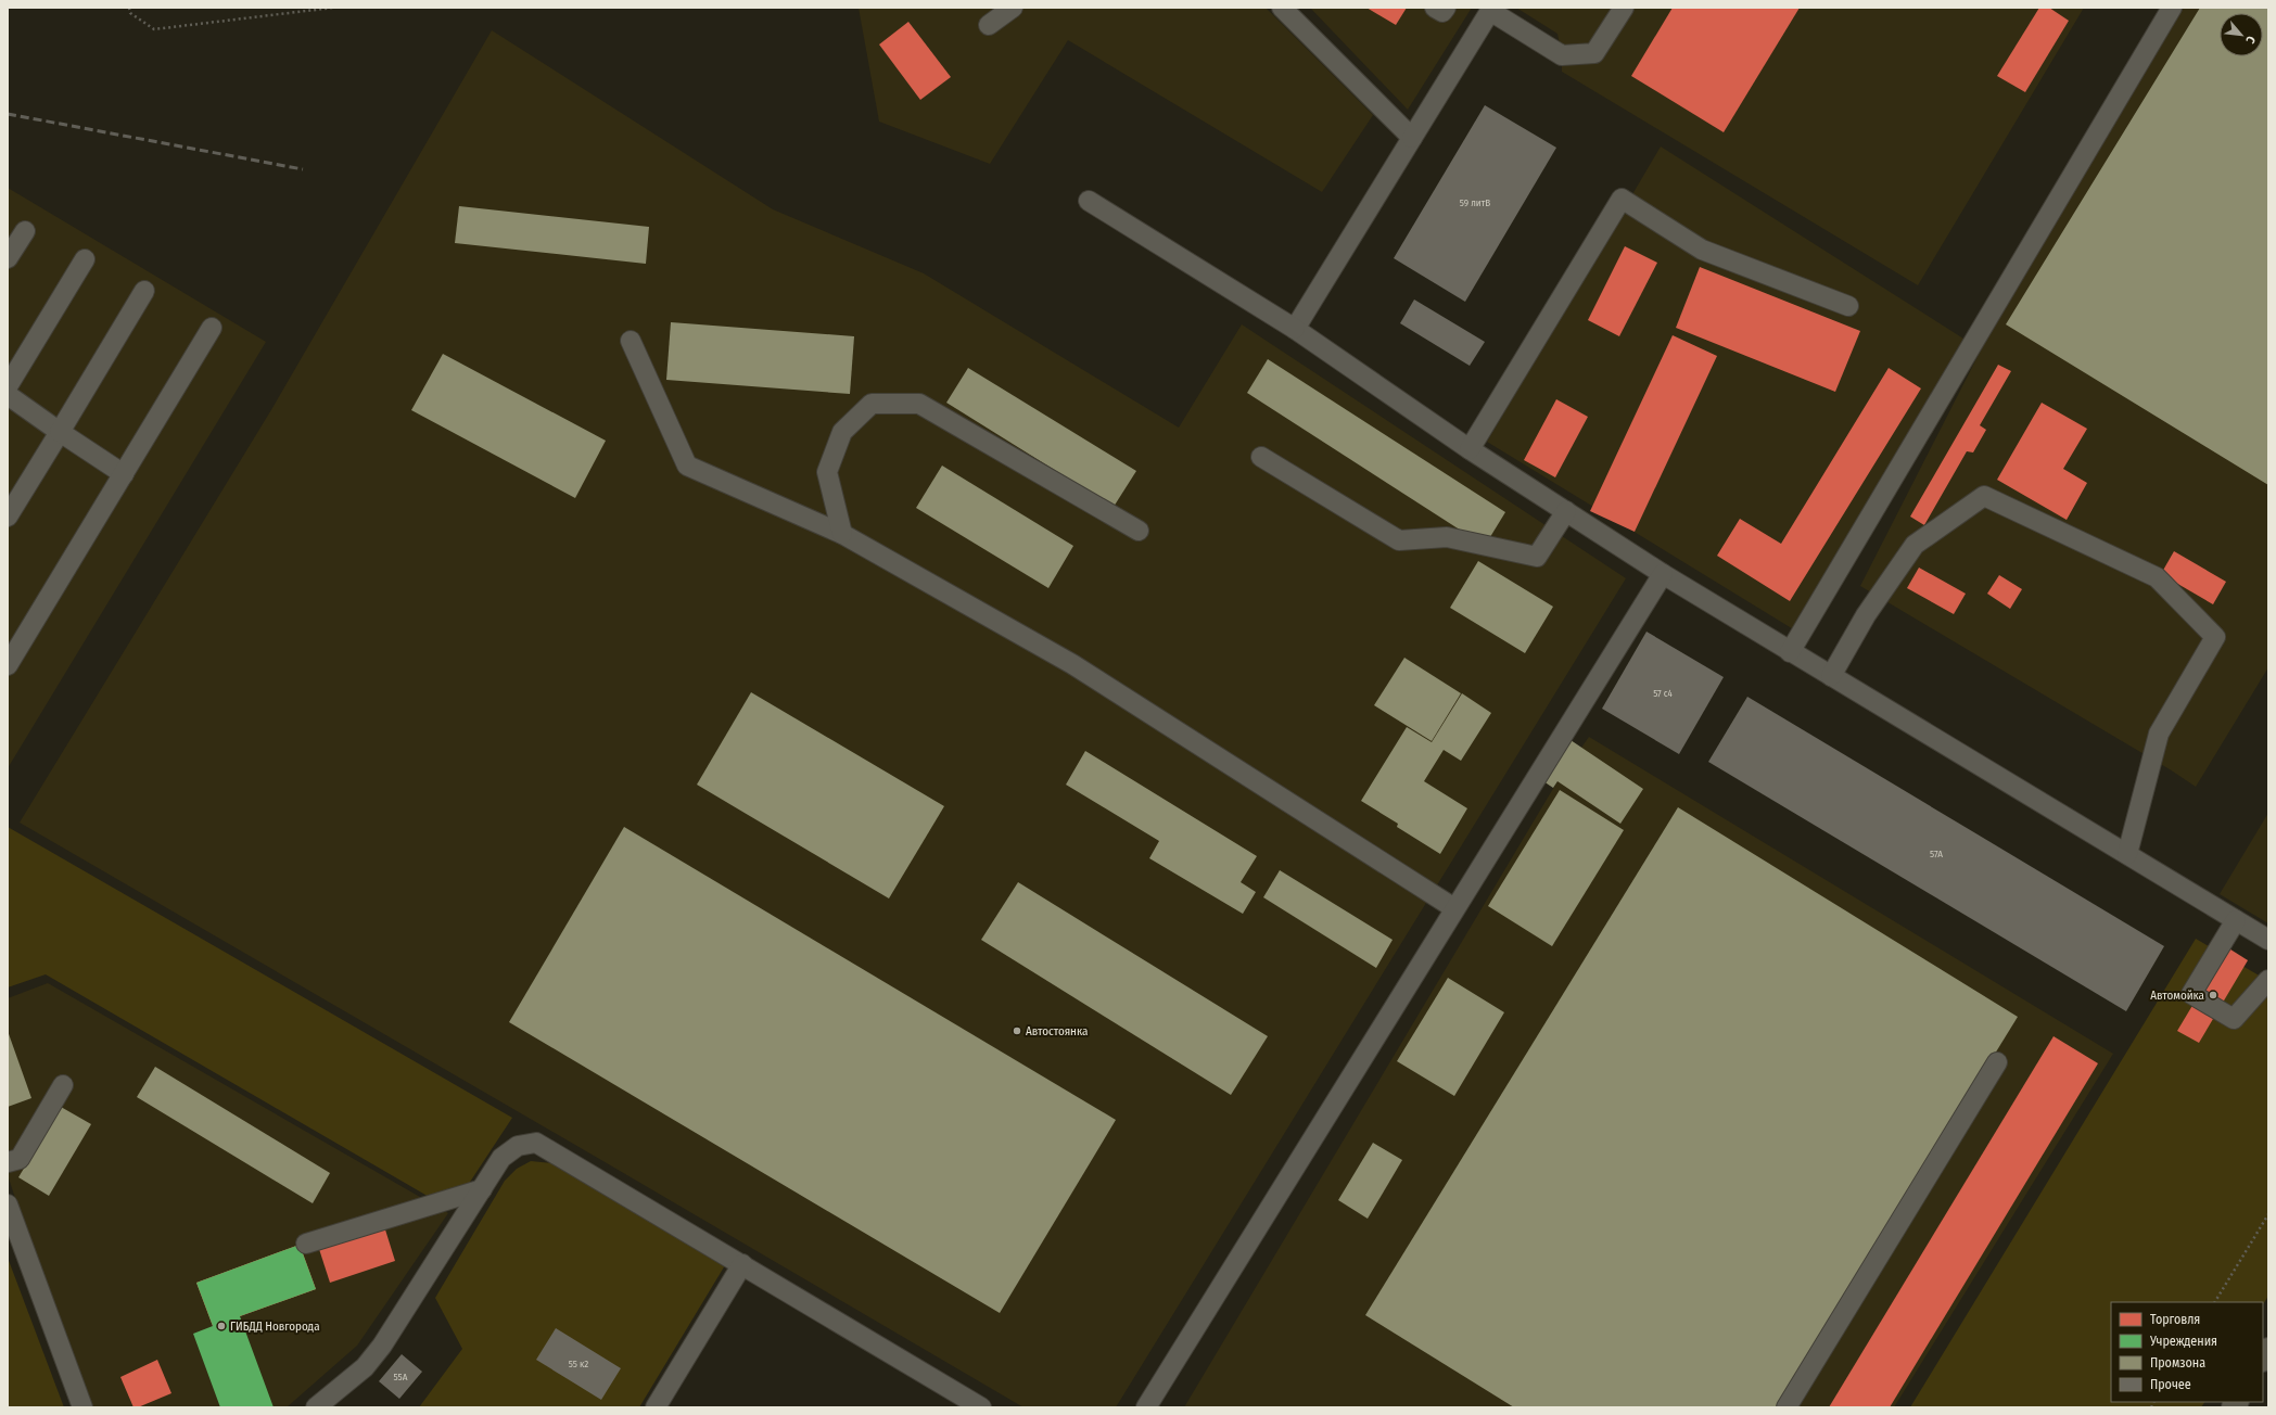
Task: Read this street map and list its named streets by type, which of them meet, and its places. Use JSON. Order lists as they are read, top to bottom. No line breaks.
{"places":["Автомойка","Автостоянка","ГИБДД Новгорода"],"house_numbers":["59 литВ","57 с4","57А","55 к2","55А"],"legend":["Торговля","Учреждения","Промзона","Прочее"],"north":"bottom right"}
